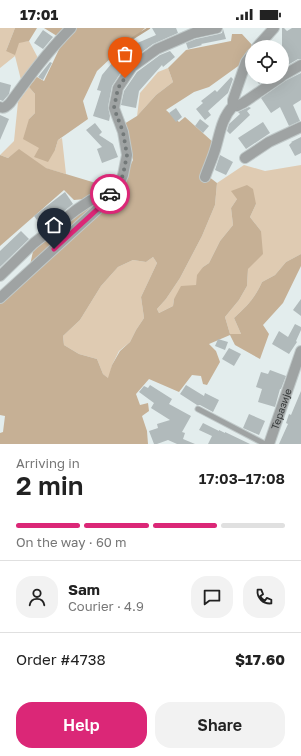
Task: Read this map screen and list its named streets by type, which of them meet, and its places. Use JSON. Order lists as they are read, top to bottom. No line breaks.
{"streets":{"street":["Теразије"]},"page":{"status":"17:01","heading":["2 min","Arriving in","17:03–17:08"],"panel":["Sam","Courier · 4.9","Order #4738","$17.60"],"bar":"On the way · 60 m","buttons":["Help","Share"]}}
